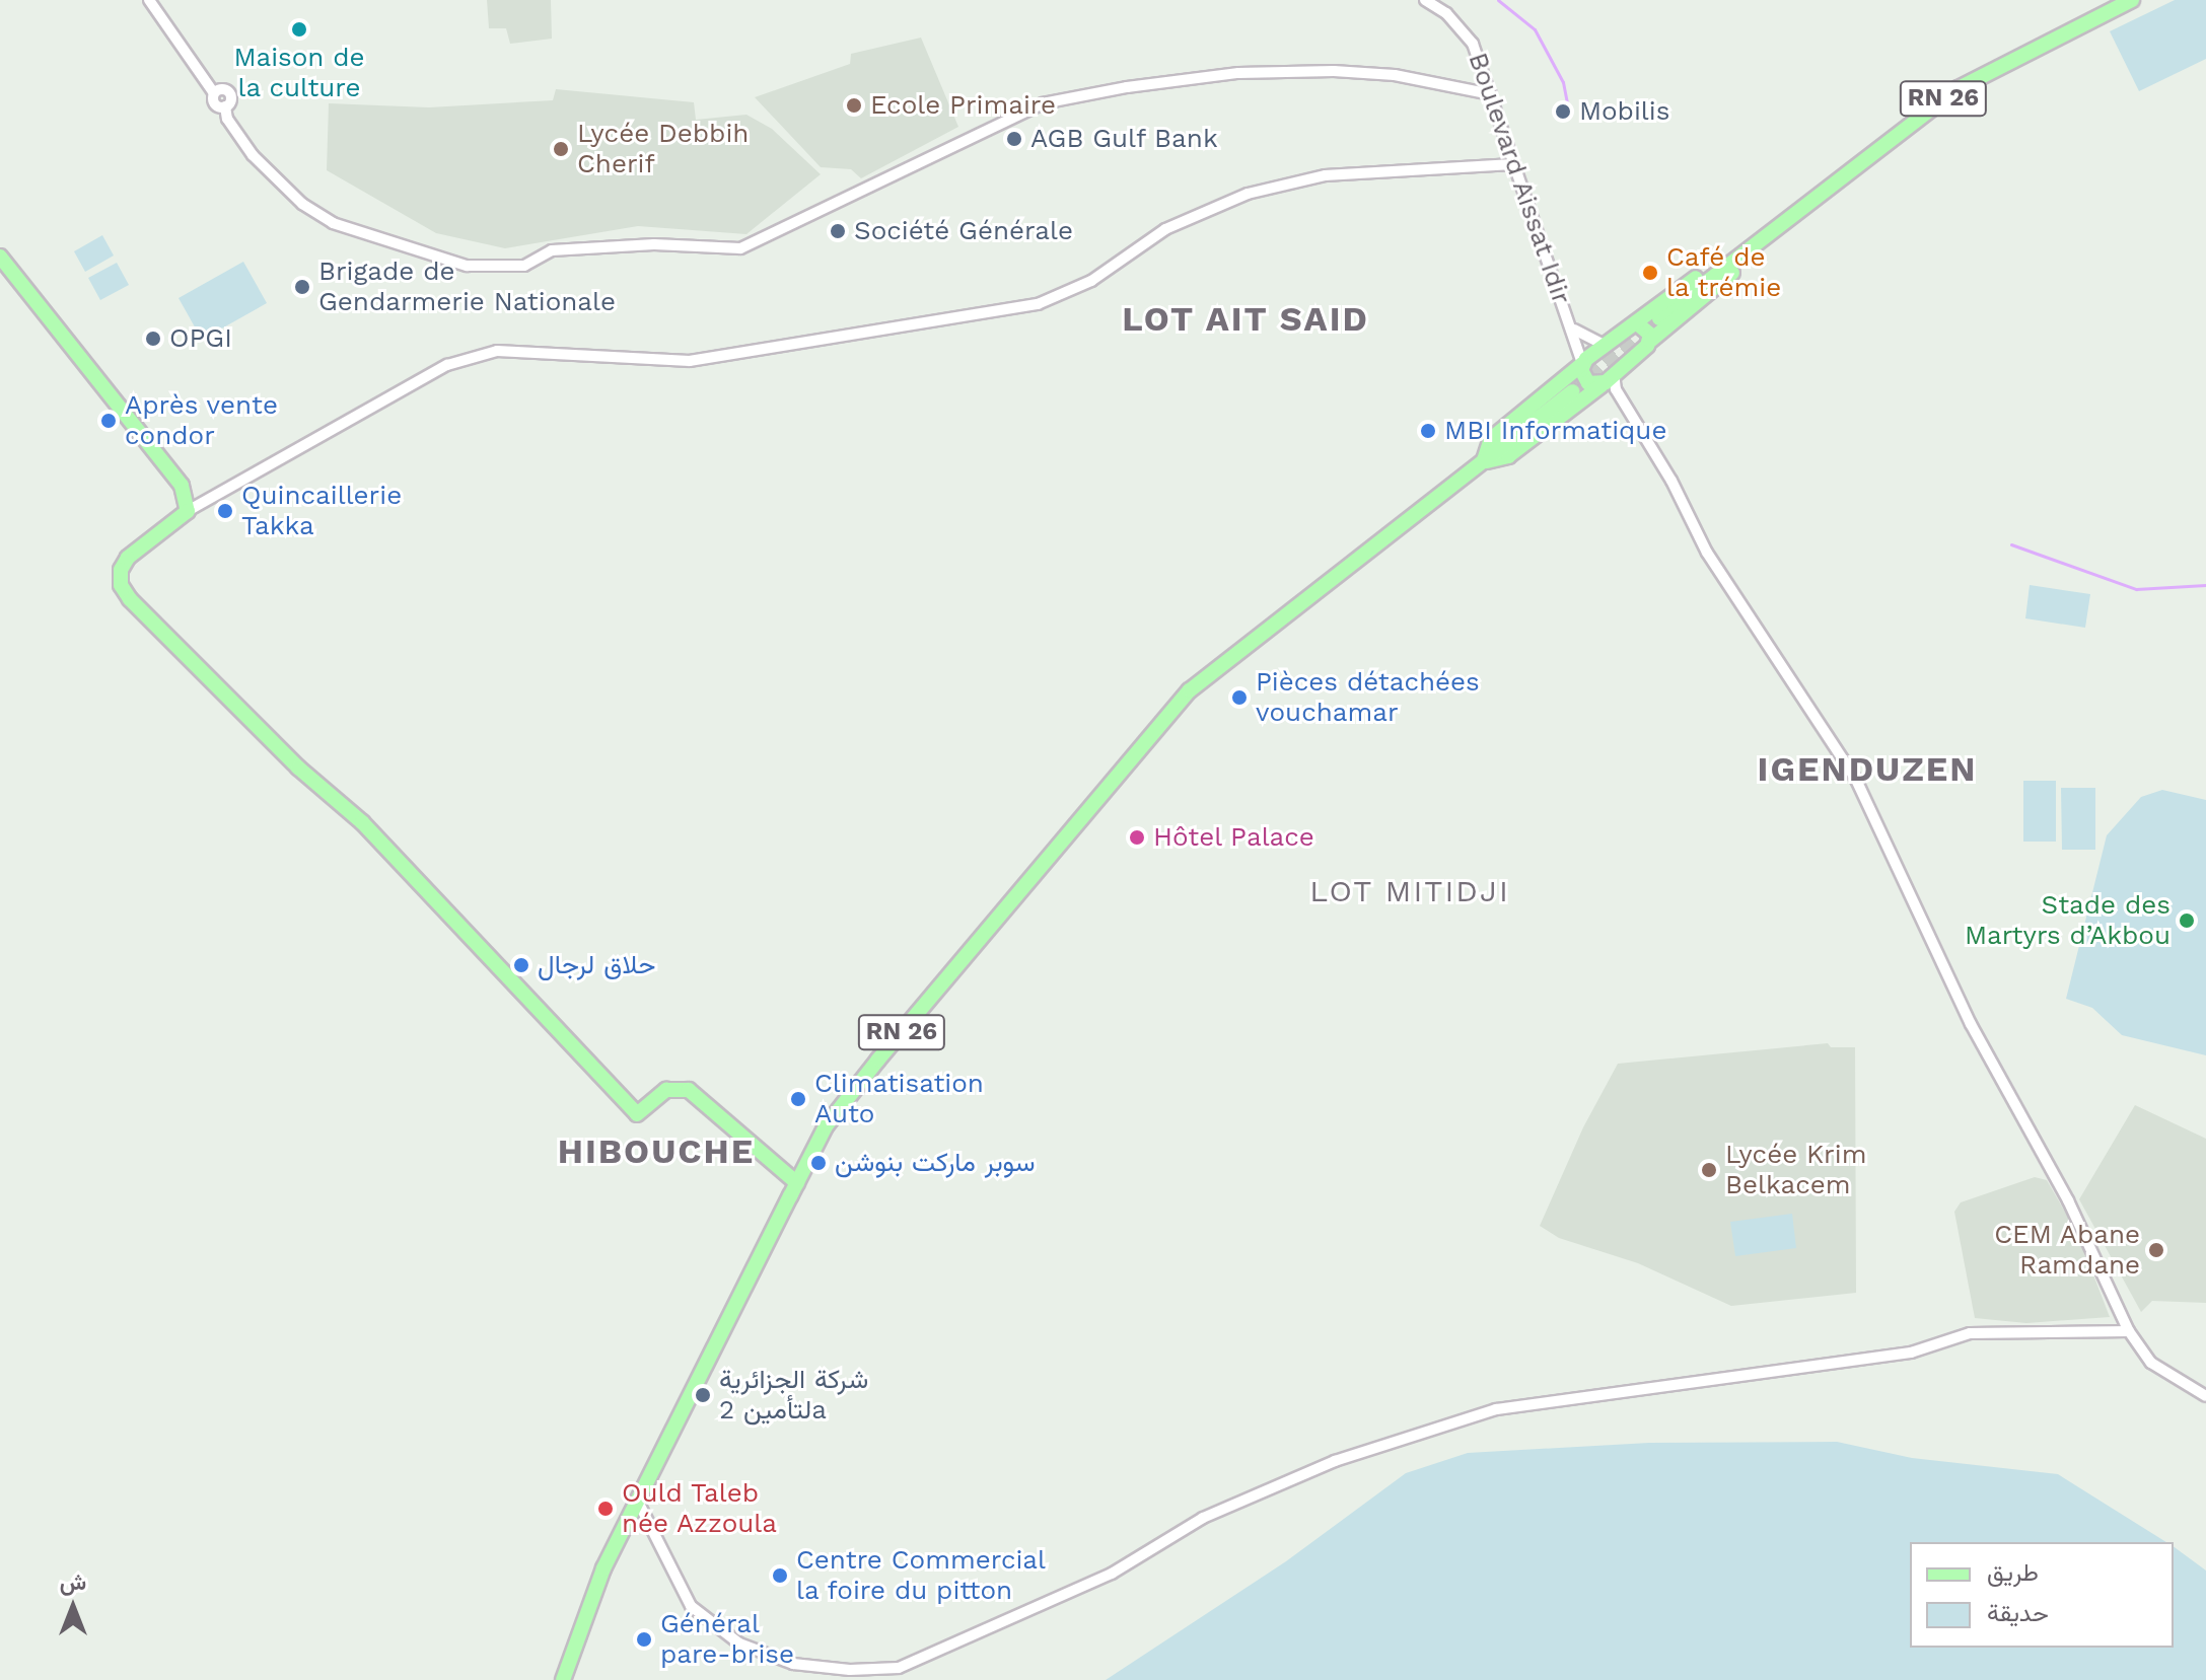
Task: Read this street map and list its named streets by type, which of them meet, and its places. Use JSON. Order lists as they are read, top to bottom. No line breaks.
{"streets":{"main road":["RN 26"],"street":["Boulevard Aissat Idir"]},"crossings":[["RN 26","Boulevard Aissat Idir"]],"districts":["LOT AIT SAID","IGENDUZEN","LOT MITIDJI","HIBOUCHE"],"places":["Maison de la culture","Ecole Primaire","Mobilis","AGB Gulf Bank","Lycée Debbih Cherif","Société Générale","Café de la trémie","Brigade de Gendarmerie Nationale","OPGI","Après vente condor","MBI Informatique","Quincaillerie Takka","Pièces détachées vouchamar","Hôtel Palace","Stade des Martyrs d’Akbou","حلاق لرجال","Climatisation Auto","سوبر ماركت بنوشن","Lycée Krim Belkacem","CEM Abane Ramdane","شركة الجزائرية لتأمين 2a","Ould Taleb née Azzoula","Centre Commercial la foire du pitton","Général pare-brise"],"legend":["طريق","حديقة"],"north":"top"}
